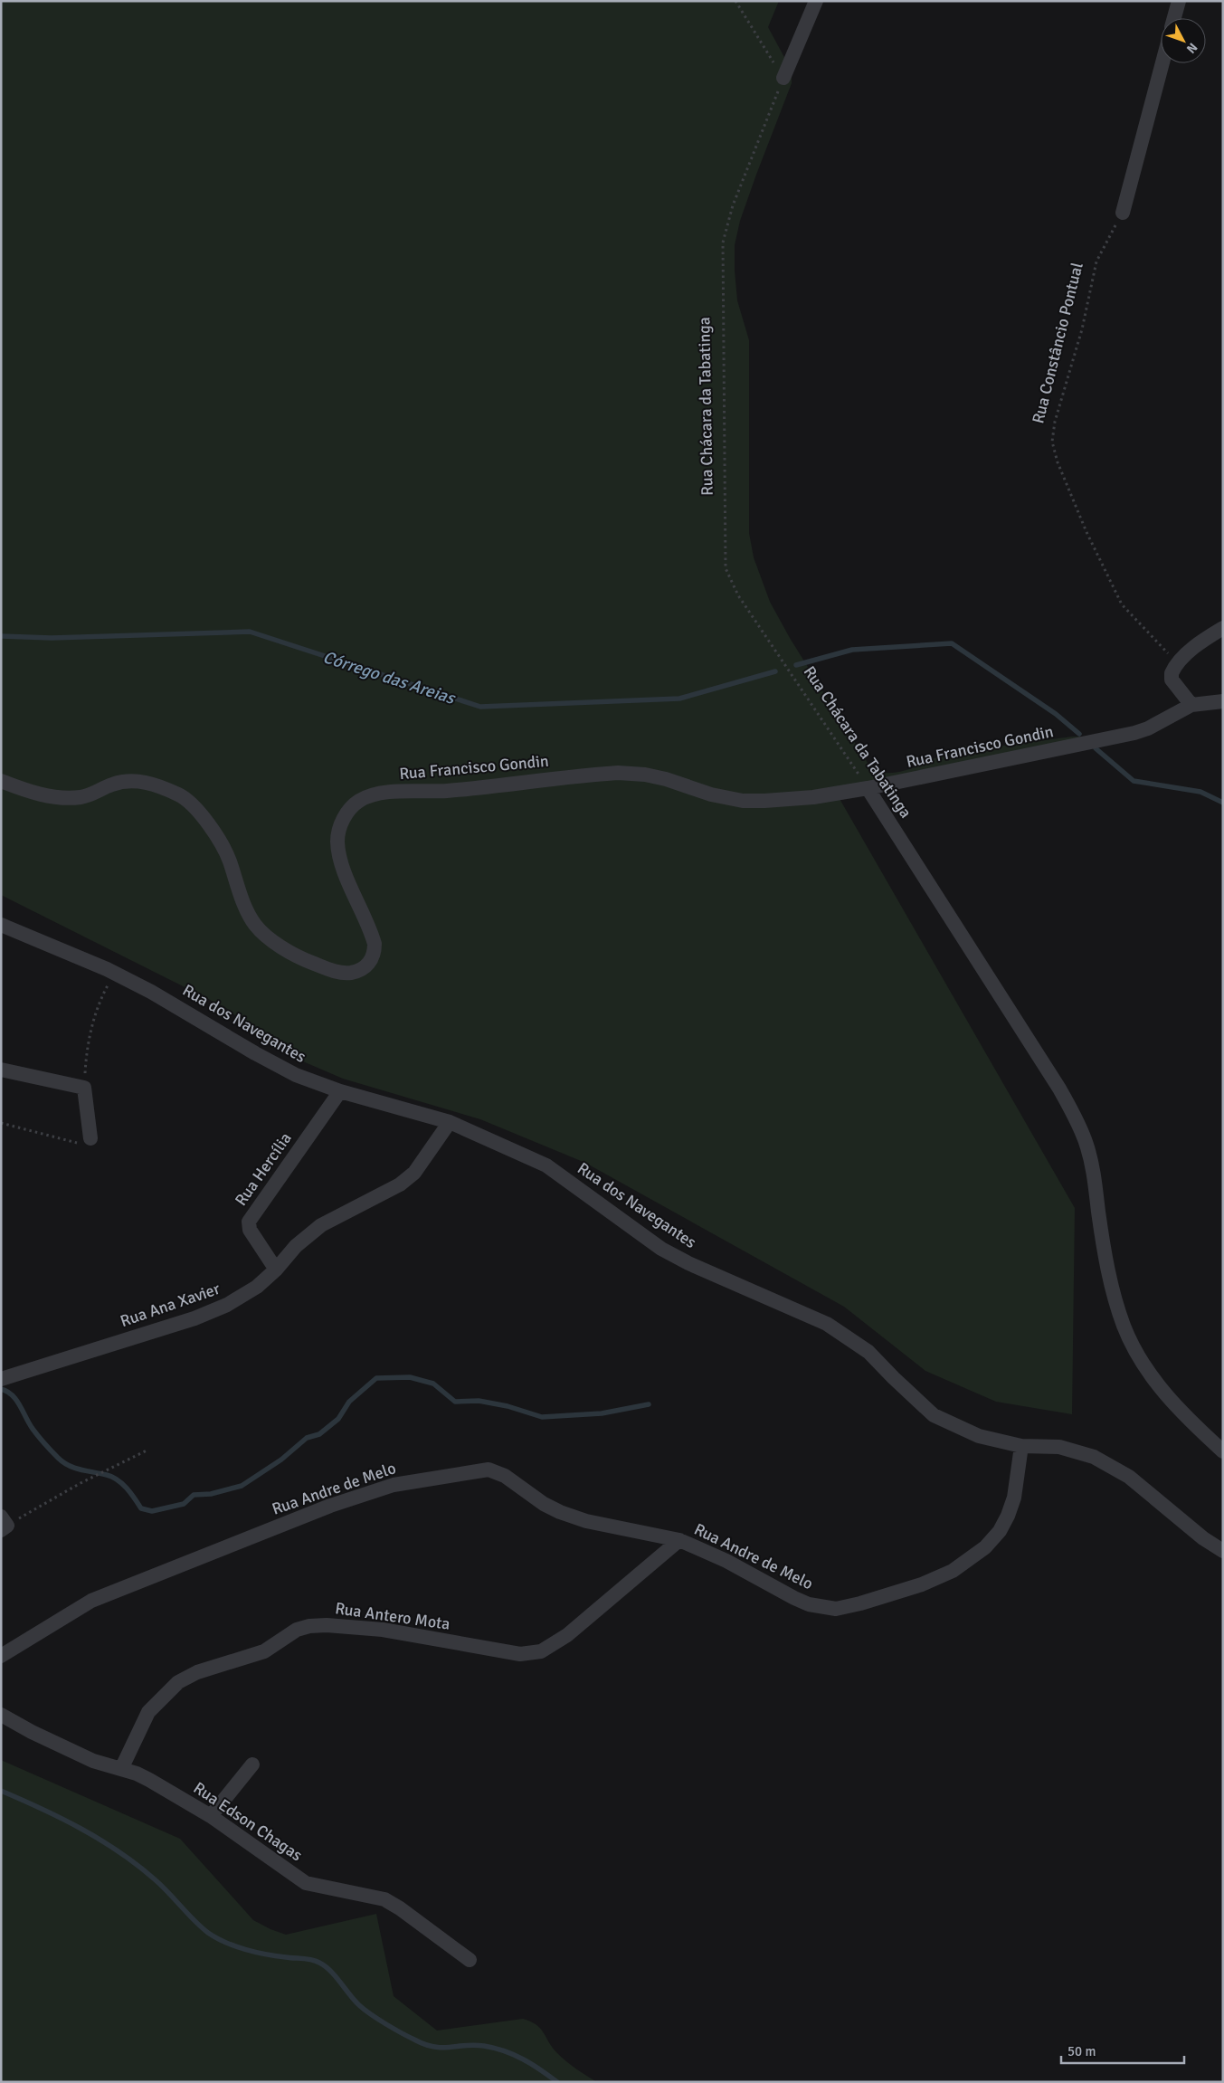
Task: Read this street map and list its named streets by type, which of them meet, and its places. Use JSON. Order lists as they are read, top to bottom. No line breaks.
{"streets":{"street":["Rua Chácara da Tabatinga","Rua Francisco Gondin","Rua dos Navegantes","Rua Hercília","Rua Ana Xavier","Rua Andre de Melo","Rua Antero Mota","Rua Edson Chagas"],"path":["Rua Constâncio Pontual"]},"crossings":[["Rua Chácara da Tabatinga","Rua Francisco Gondin"],["Rua dos Navegantes","Rua Hercília"],["Rua dos Navegantes","Rua Ana Xavier"],["Rua dos Navegantes","Rua Andre de Melo"],["Rua Hercília","Rua Ana Xavier"],["Rua Andre de Melo","Rua Antero Mota"],["Rua Antero Mota","Rua Edson Chagas"]],"water":["Córrego das Areias"],"scale_bar":"50 m","north":"bottom right"}
